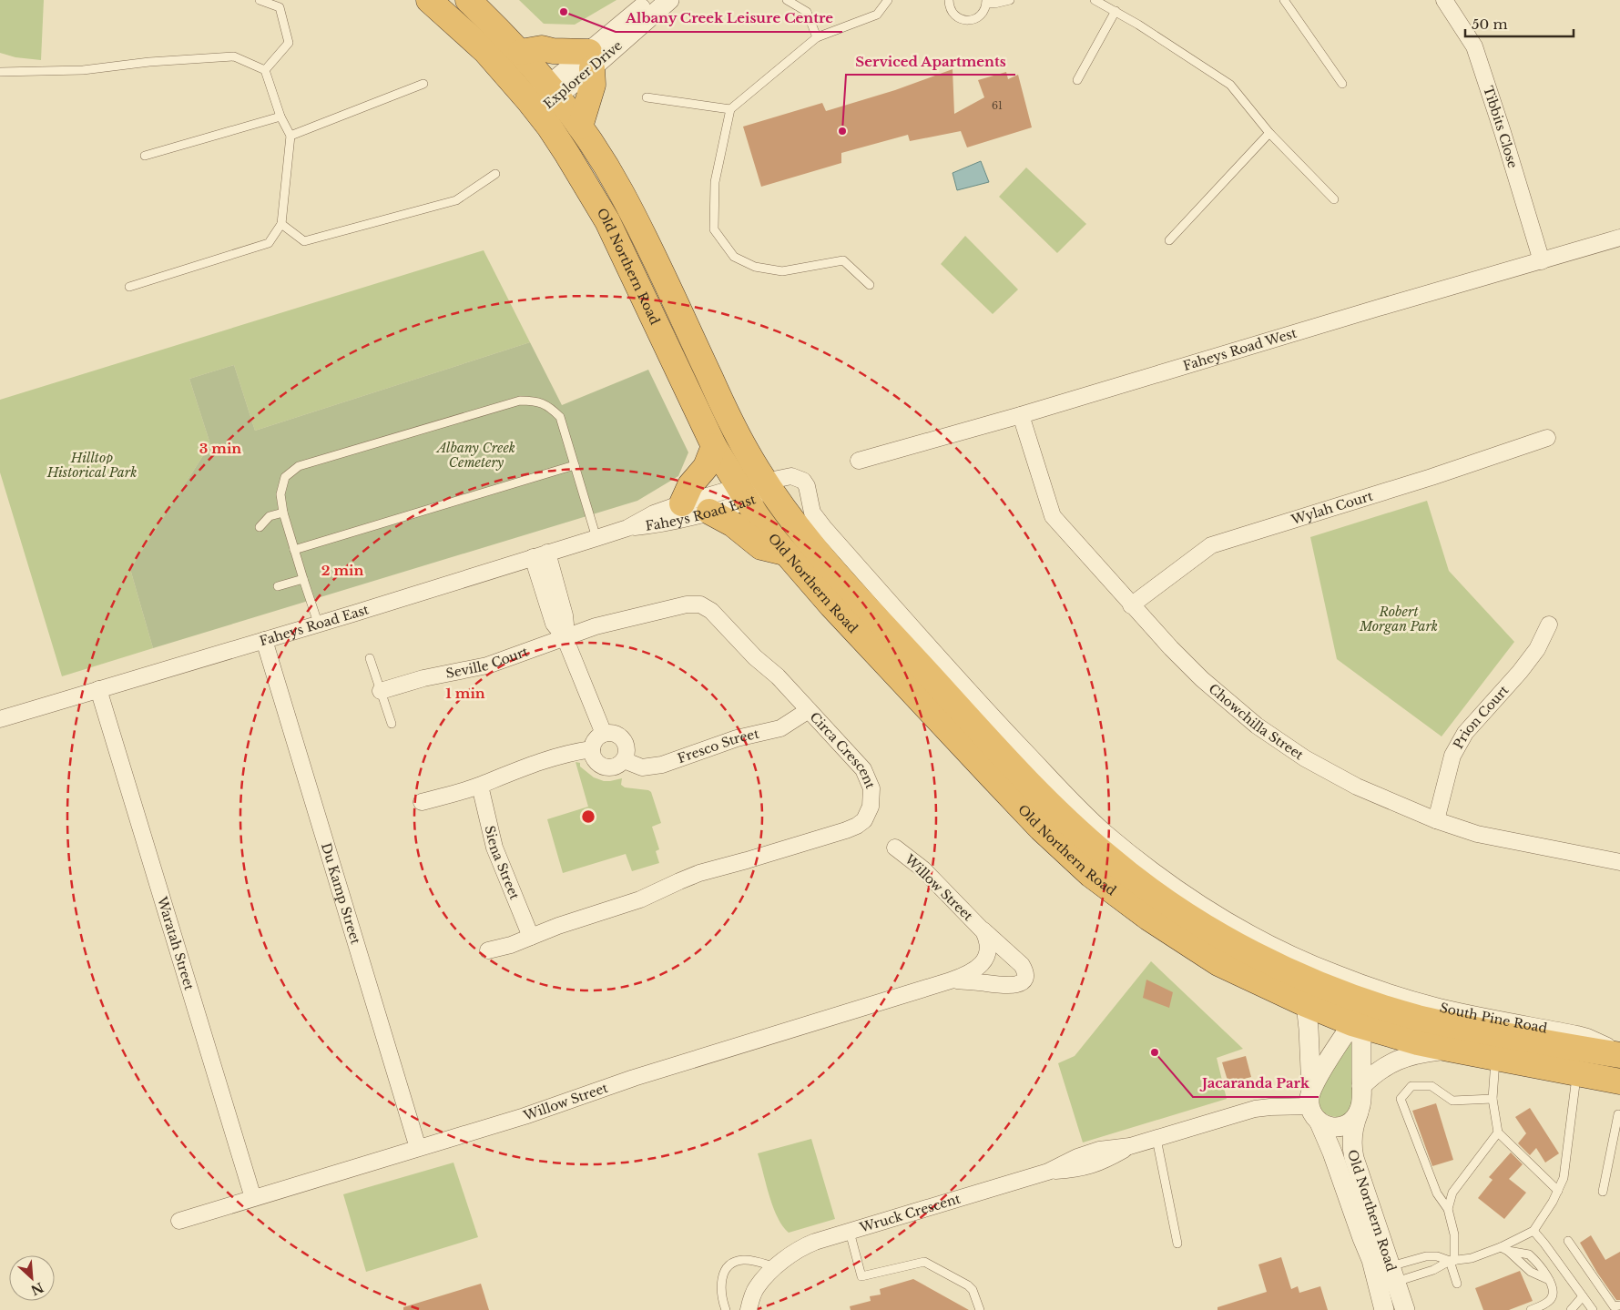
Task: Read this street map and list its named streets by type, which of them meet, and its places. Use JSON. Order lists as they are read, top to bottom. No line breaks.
{"streets":{"highway":["Old Northern Road","South Pine Road"],"street":["Explorer Drive","Tibbits Close","Faheys Road West","Wylah Court","Faheys Road East","Seville Court","Prion Court","Chowchilla Street","Fresco Street","Circa Crescent","Siena Street","Willow Street","Du Kamp Street","Waratah Street","Wruck Crescent"]},"crossings":[["Explorer Drive","Old Northern Road"],["Tibbits Close","Faheys Road West"],["Old Northern Road","Faheys Road East"],["Old Northern Road","South Pine Road"],["Old Northern Road","Wruck Crescent"],["Faheys Road West","Chowchilla Street"],["Wylah Court","Chowchilla Street"],["Faheys Road East","Du Kamp Street"],["Faheys Road East","Waratah Street"],["Seville Court","Circa Crescent"],["Prion Court","Chowchilla Street"],["Fresco Street","Circa Crescent"],["Circa Crescent","Siena Street"],["Willow Street","Du Kamp Street"],["Willow Street","Waratah Street"]],"parks":["Albany Creek Cemetery","Hilltop Historical Park","Robert Morgan Park"],"places":["Albany Creek Leisure Centre","Serviced Apartments","Jacaranda Park"],"house_numbers":["61"],"scale_bar":"50 m","north":"bottom right","rings":["3 min","2 min","1 min"]}
